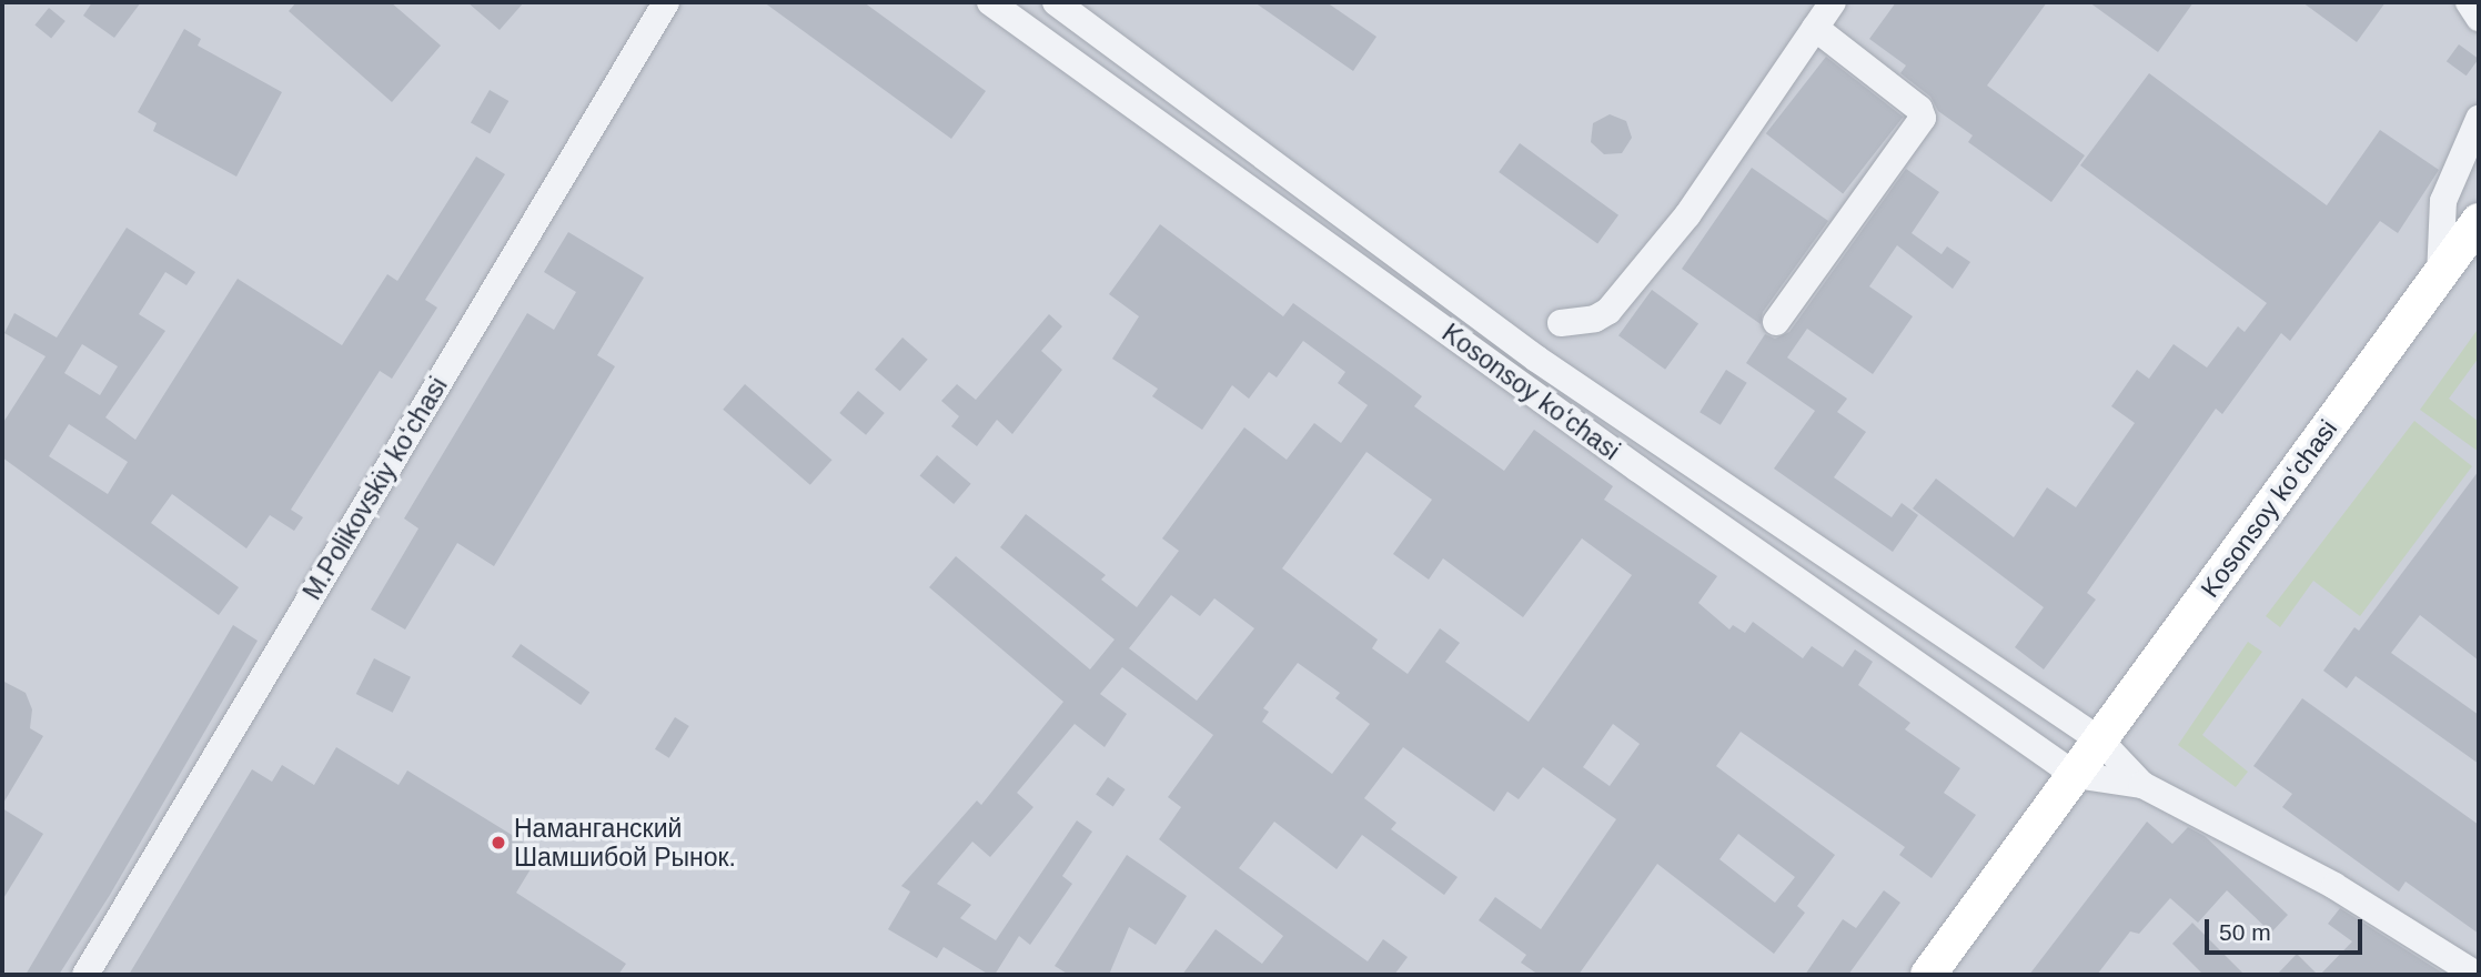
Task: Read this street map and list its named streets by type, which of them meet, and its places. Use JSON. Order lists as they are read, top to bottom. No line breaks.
{"streets":{"main road":["Kosonsoy koʻchasi"],"street":["M.Polikovskiy koʻchasi"]},"places":["Наманганский Шамшибой Рынок."],"scale_bar":"50 m"}
